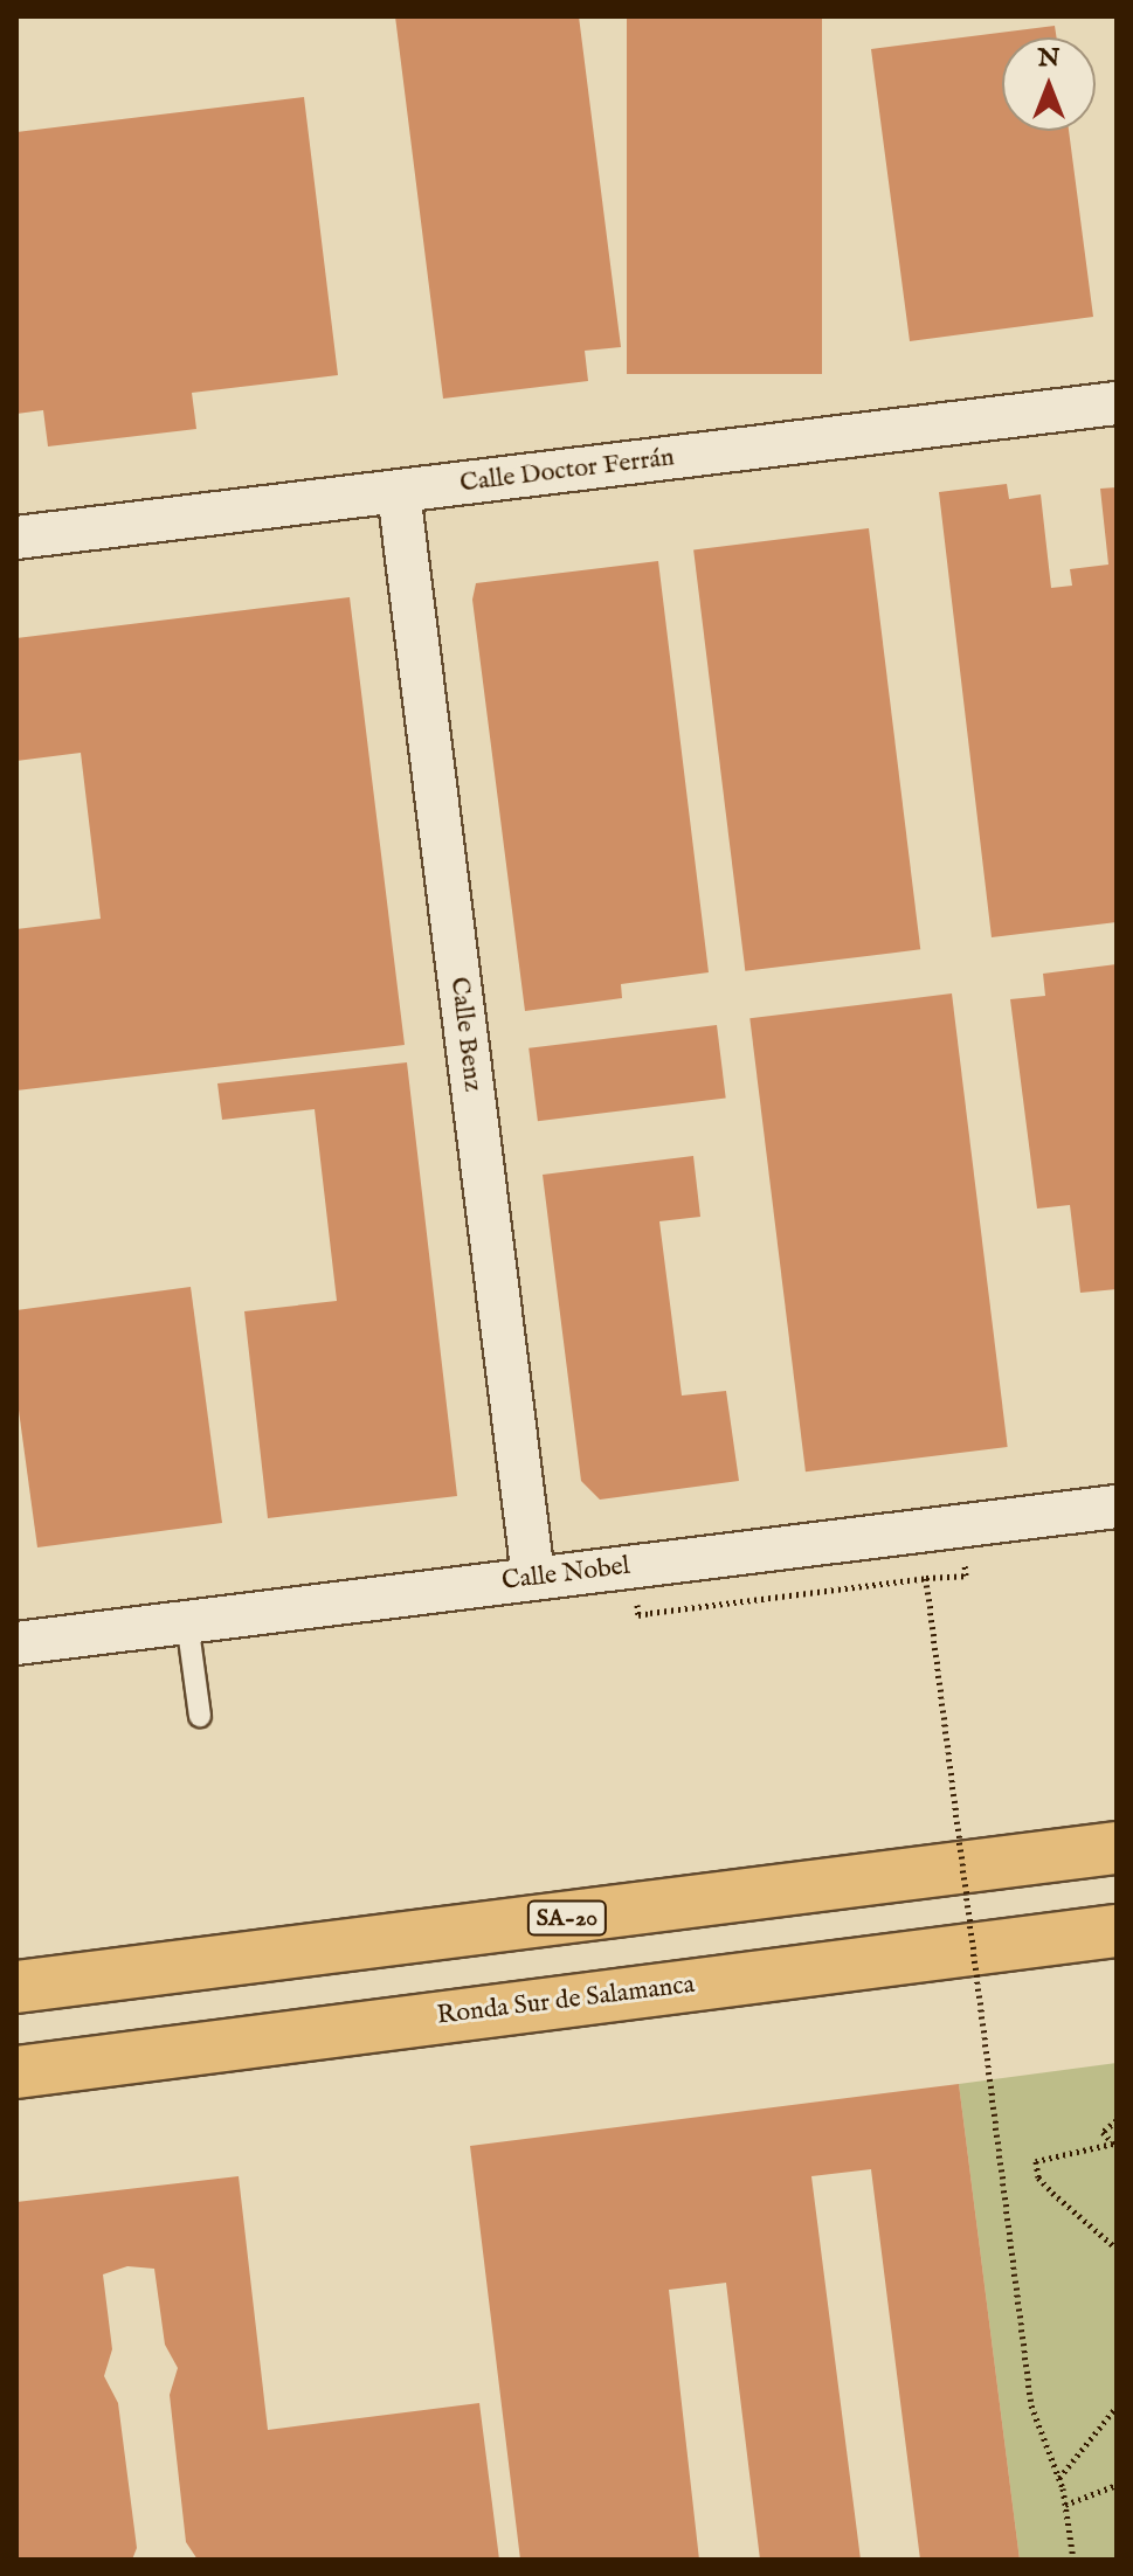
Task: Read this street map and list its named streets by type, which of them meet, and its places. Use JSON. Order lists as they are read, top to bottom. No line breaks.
{"streets":{"highway":["SA-20","Ronda Sur de Salamanca"],"street":["Calle Doctor Ferrán","Calle Benz","Calle Nobel"]},"crossings":[["Calle Doctor Ferrán","Calle Benz"],["Calle Benz","Calle Nobel"]],"north":"top"}
